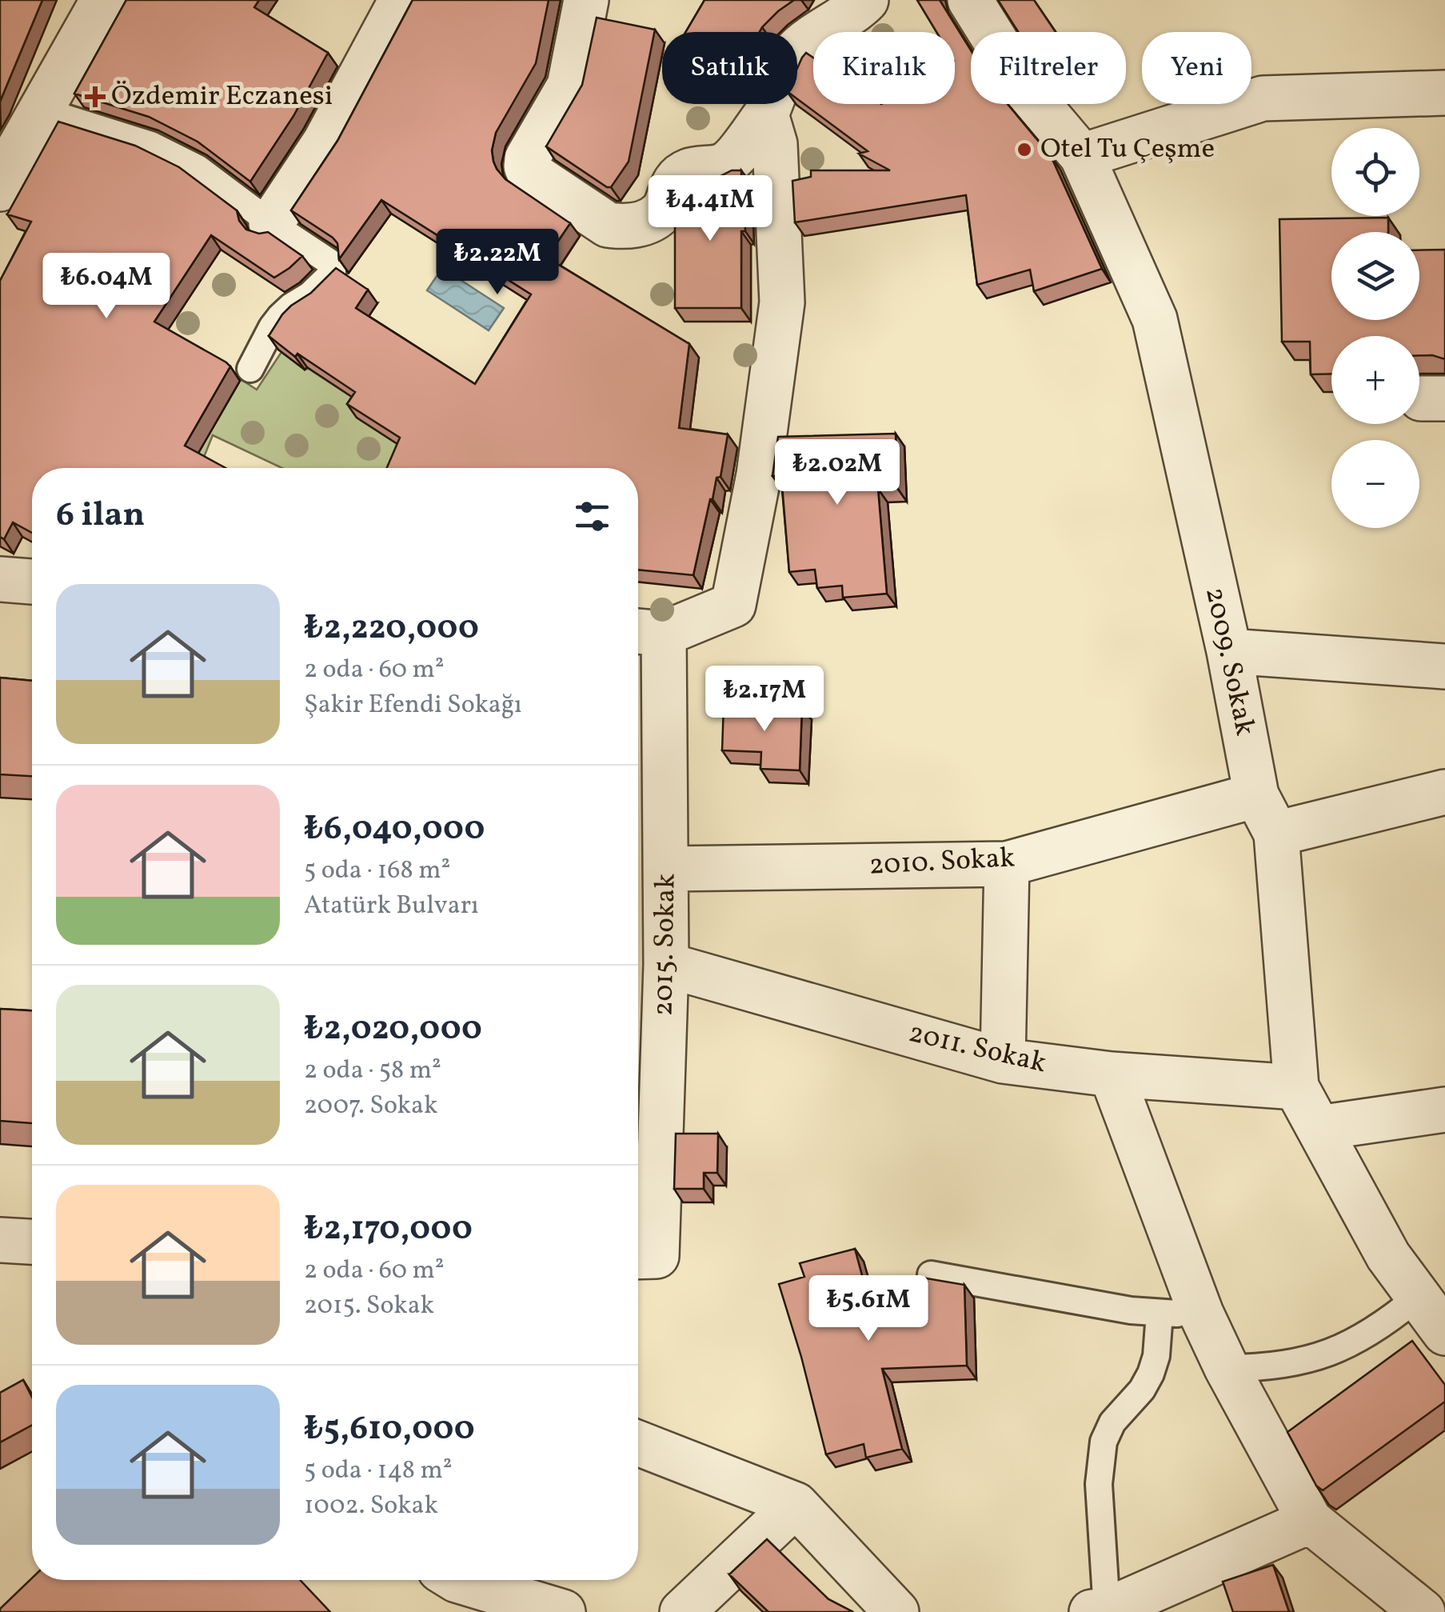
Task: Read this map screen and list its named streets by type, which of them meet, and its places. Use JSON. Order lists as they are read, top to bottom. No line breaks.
{"streets":{"street":["2009. Sokak","2010. Sokak","2015. Sokak","2011. Sokak"]},"crossings":[["2009. Sokak","2010. Sokak"],["2009. Sokak","2011. Sokak"],["2010. Sokak","2015. Sokak"],["2015. Sokak","2011. Sokak"]],"places":{"health":["Özdemir Eczanesi"],"other":["Otel Tu Çeşme"]},"page":{"chip":["Satılık","Kiralık","Filtreler","Yeni"],"map_buttons":["+","−"],"price":["₺4.41M","₺2.22M","₺6.04M","₺2.02M","₺2.17M","₺5.61M"],"heading":"6 ilan","list":[{"name":"₺2,220,000","note":"2 oda · 60 m² · Şakir Efendi Sokağı"},{"name":"₺6,040,000","note":"5 oda · 168 m² · Atatürk Bulvarı"},{"name":"₺2,020,000","note":"2 oda · 58 m² · 2007. Sokak"},{"name":"₺2,170,000","note":"2 oda · 60 m² · 2015. Sokak"},{"name":"₺5,610,000","note":"5 oda · 148 m² · 1002. Sokak"}]}}
